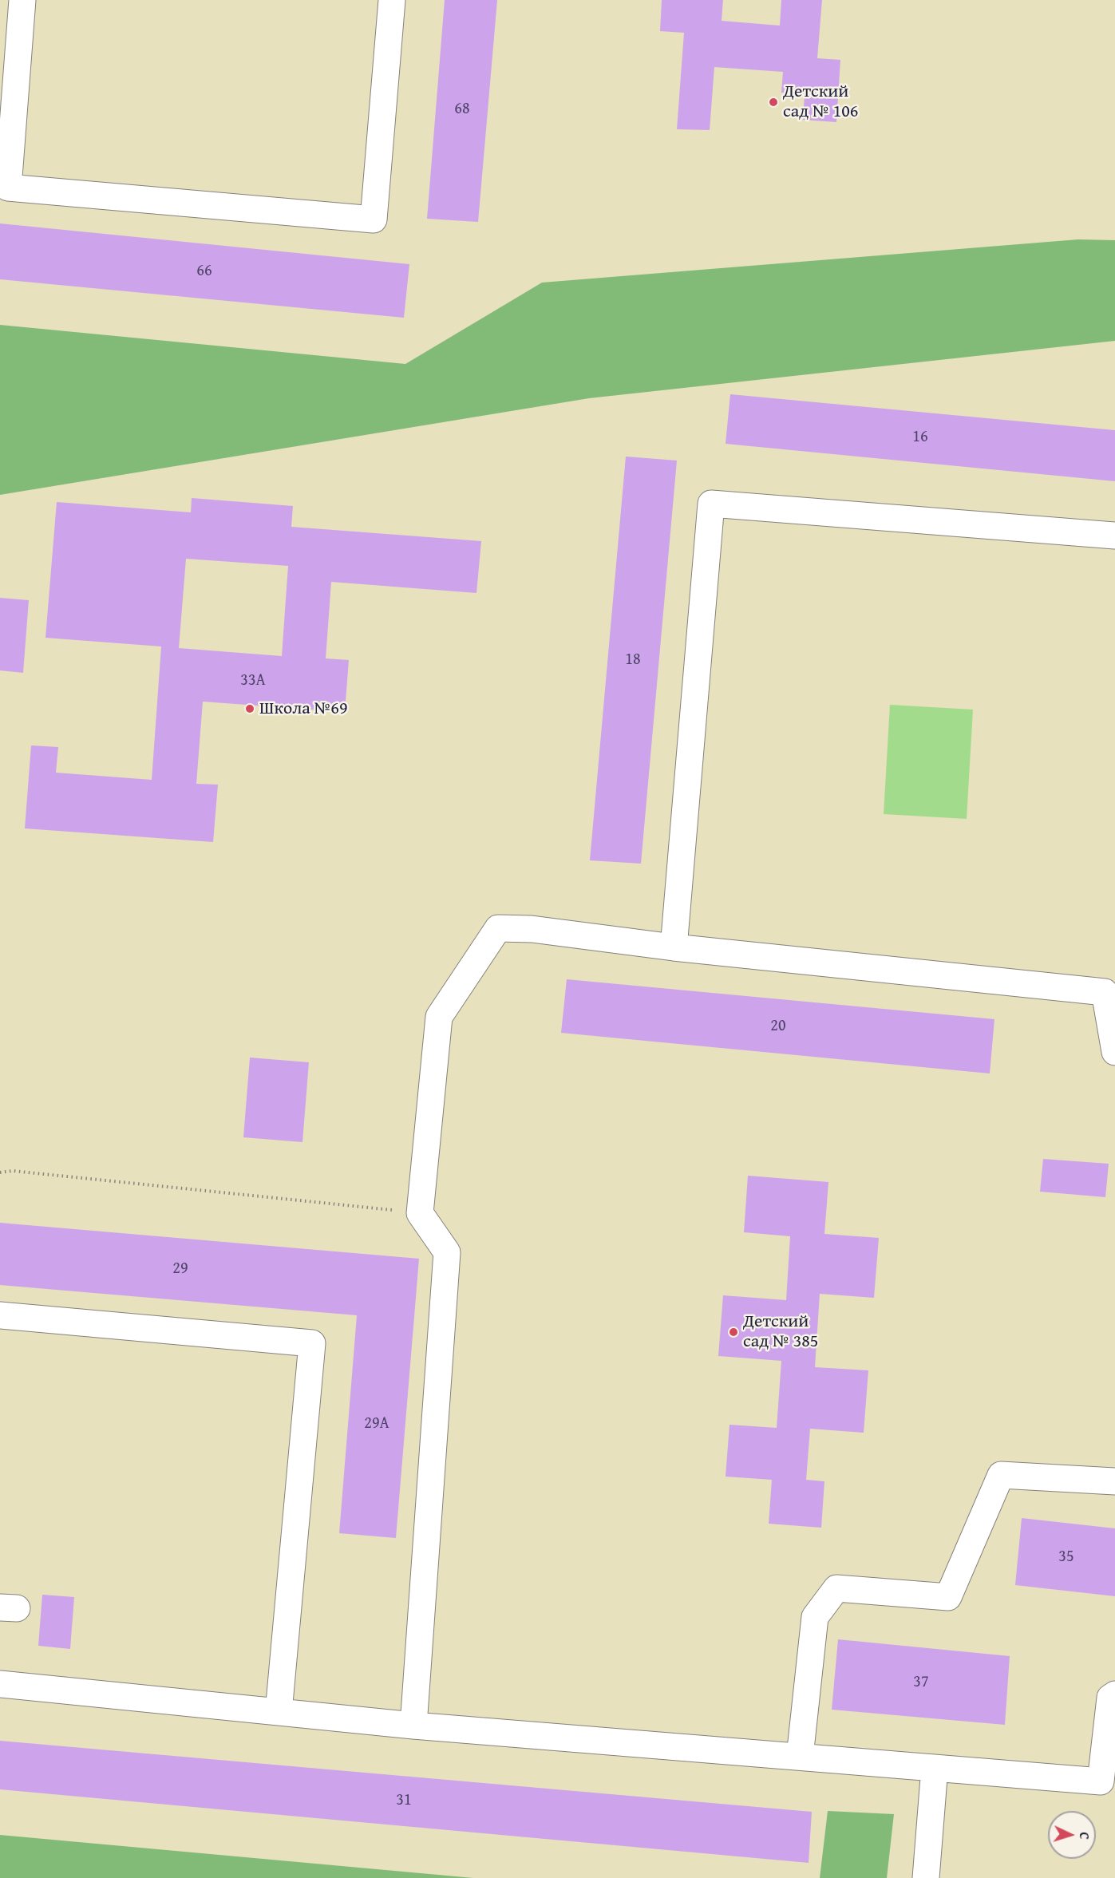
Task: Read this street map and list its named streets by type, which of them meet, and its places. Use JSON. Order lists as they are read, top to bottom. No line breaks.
{"places":["Детский сад № 106","Школа №69","Детский сад № 385"],"house_numbers":["68","66","16","18","33А","20","29","29А","35","37","31"],"north":"right"}
